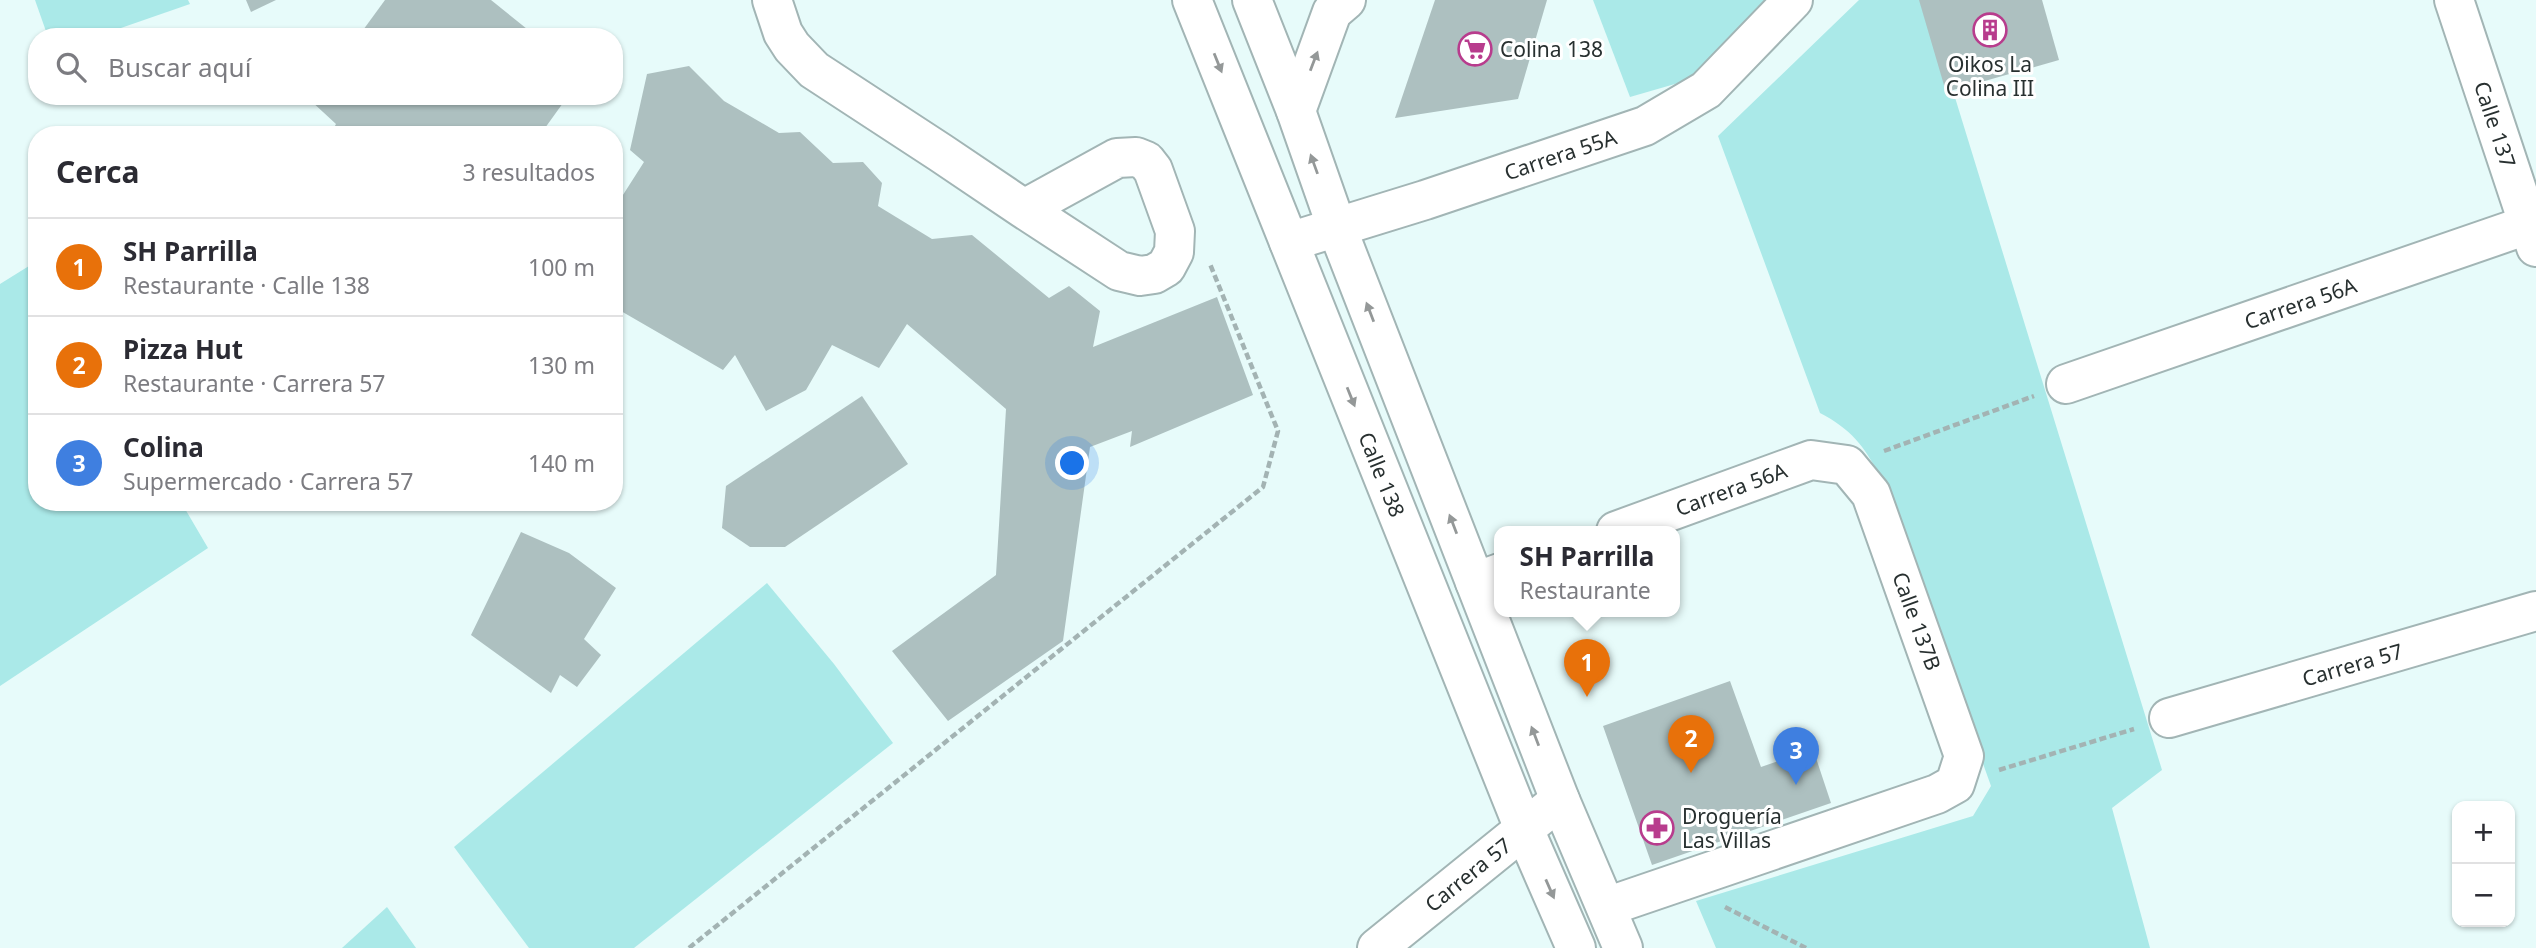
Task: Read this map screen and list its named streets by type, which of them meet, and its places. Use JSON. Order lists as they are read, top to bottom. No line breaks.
{"streets":{"street":["Calle 137","Carrera 55A","Carrera 56A","Calle 138","Calle 137B","Carrera 57"]},"crossings":[["Calle 137","Carrera 56A"],["Carrera 55A","Calle 138"],["Carrera 56A","Calle 137B"],["Calle 138","Carrera 57"]],"places":{"building":["Oikos La Colina III"],"supermarket":["Colina 138"],"pharmacy":["Droguería Las Villas"]},"page":{"search":"Buscar aquí","heading":["Cerca","3 resultados"],"list":[{"mark":"1","name":"SH Parrilla","note":"Restaurante · Calle 138","value":"100 m"},{"mark":"2","name":"Pizza Hut","note":"Restaurante · Carrera 57","value":"130 m"},{"mark":"3","name":"Colina","note":"Supermercado · Carrera 57","value":"140 m"}],"popup":["SH Parrilla","Restaurante"],"pins":["1","2","3"],"map_buttons":["+","−"]}}
